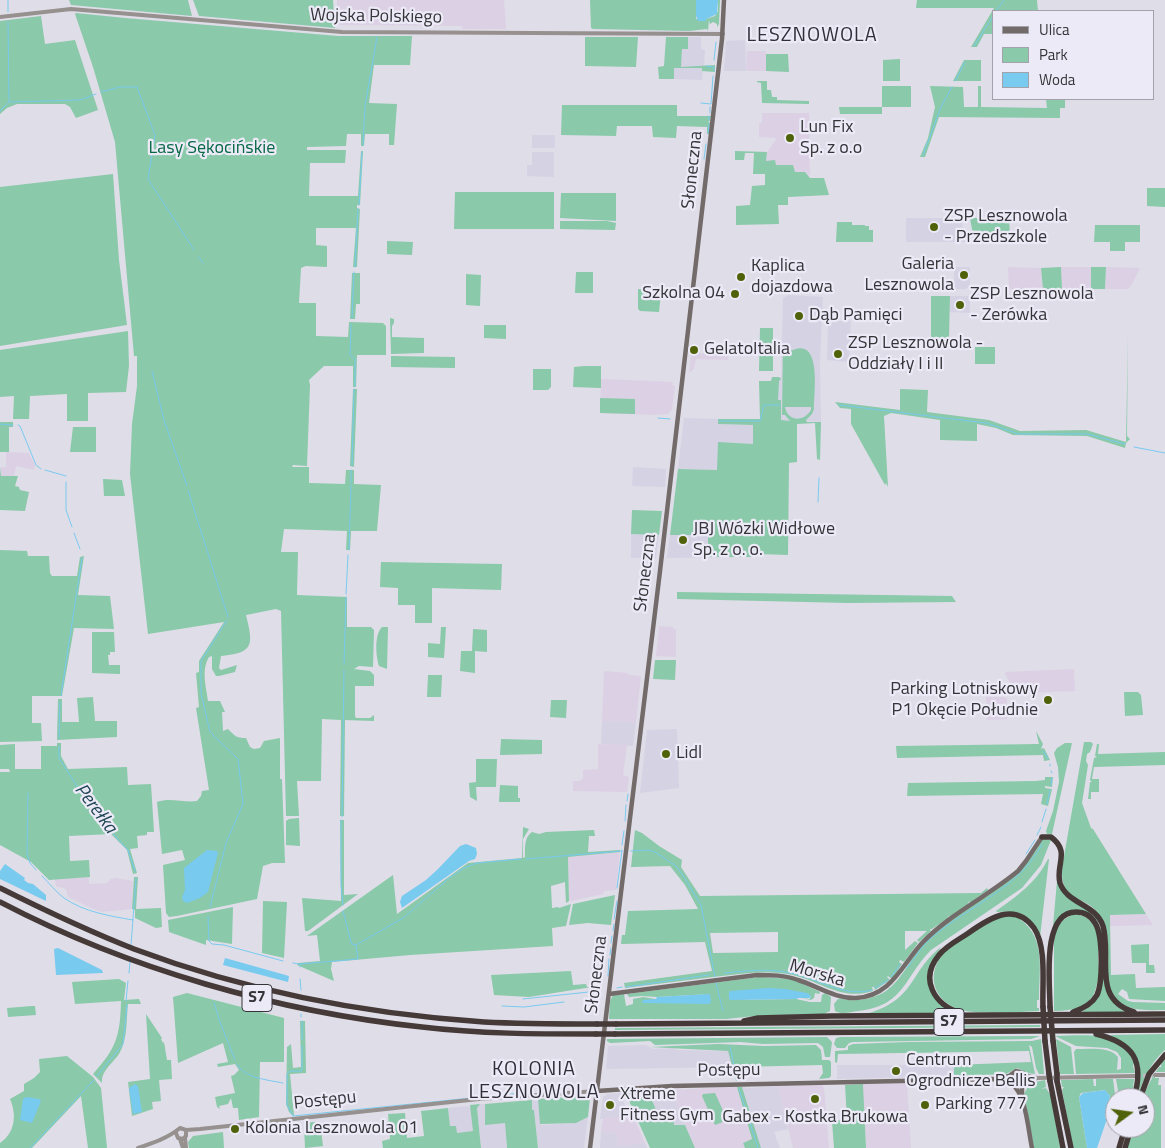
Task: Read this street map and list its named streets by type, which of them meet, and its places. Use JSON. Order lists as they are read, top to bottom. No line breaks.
{"streets":{"highway":["S7"],"main road":["Słoneczna","Morska","Postępu"],"street":["Wojska Polskiego"]},"crossings":[["Wojska Polskiego","Słoneczna"],["Słoneczna","Morska"],["Słoneczna","Postępu"]],"districts":["LESZNOWOLA","KOLONIA LESZNOWOLA"],"water":["Perełka"],"parks":["Lasy Sękocińskie"],"places":["Lun Fix Sp. z o.o","ZSP Lesznowola - Przedszkole","Galeria Lesznowola","Kaplica dojazdowa","Szkolna 04","ZSP Lesznowola - Zerówka","Dąb Pamięci","GelatoItalia","ZSP Lesznowola - Oddziały I i II","JBJ Wózki Widłowe Sp. z o. o.","Parking Lotniskowy P1 Okęcie Południe","Lidl","Centrum Ogrodnicze Bellis","Gabex - Kostka Brukowa","Xtreme Fitness Gym","Parking 777","Kolonia Lesznowola 01"],"legend":["Ulica","Park","Woda"],"north":"right"}
